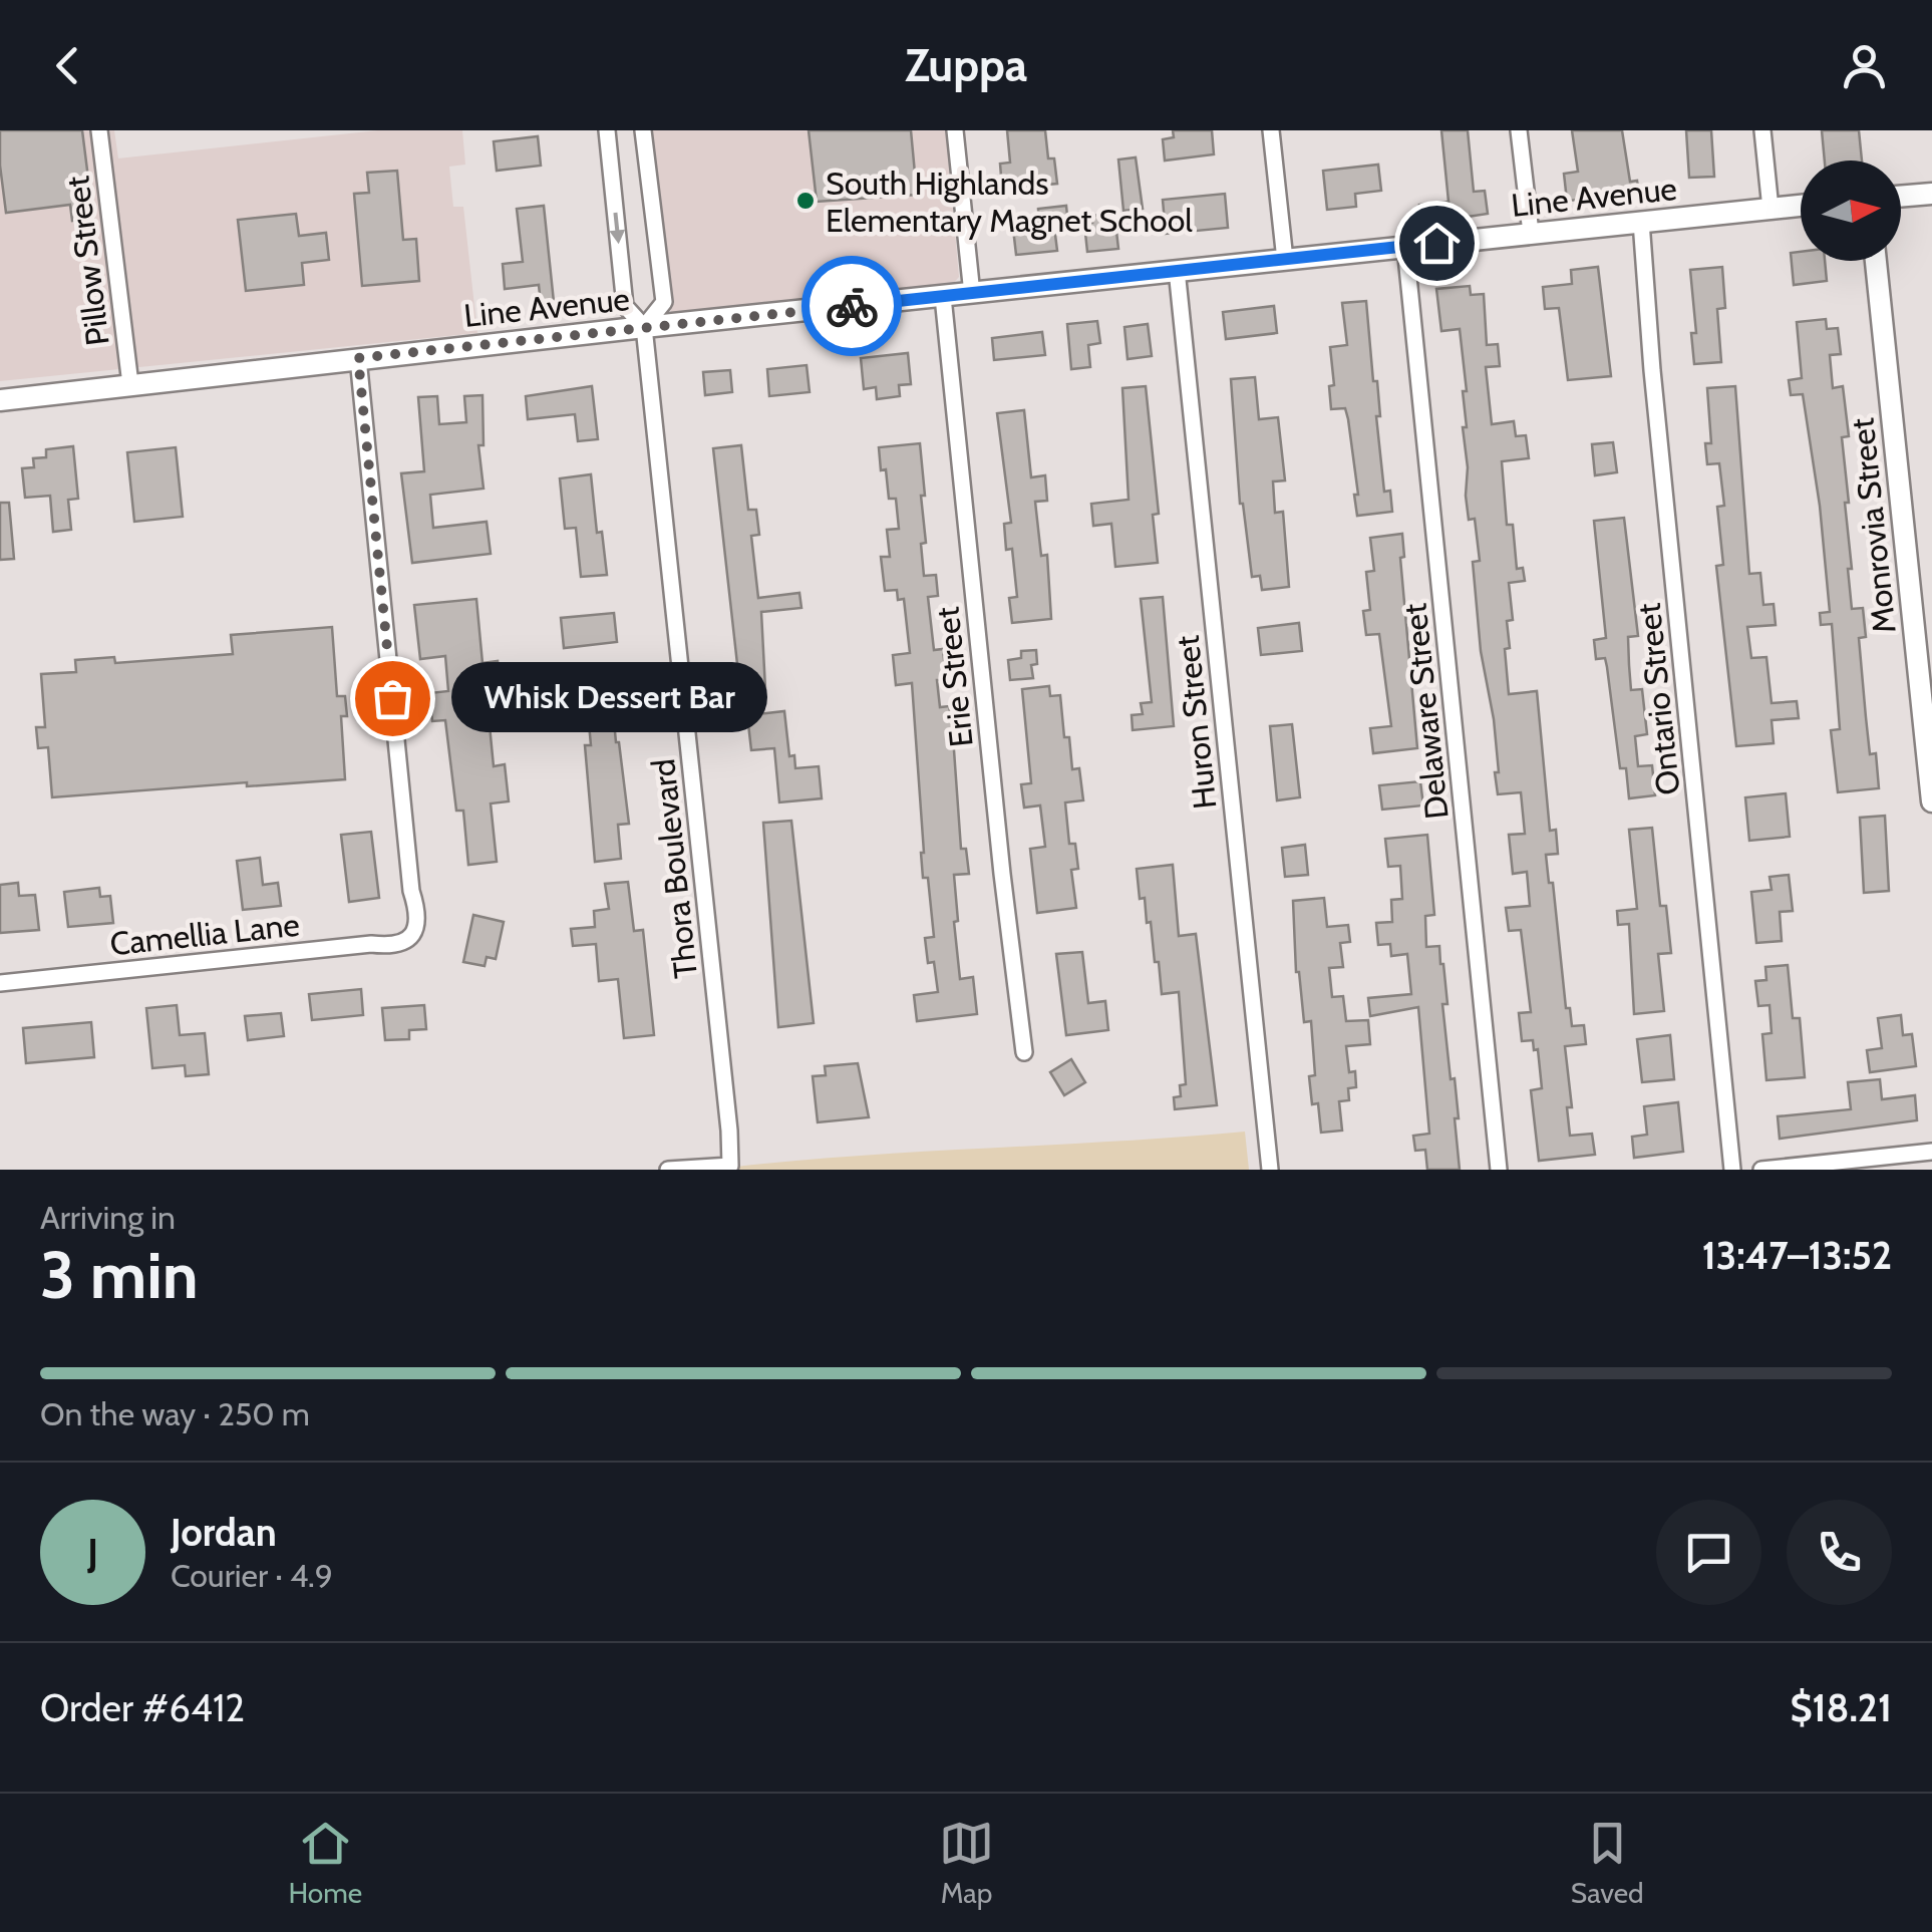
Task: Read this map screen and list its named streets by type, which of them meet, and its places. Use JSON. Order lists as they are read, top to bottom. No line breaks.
{"streets":{"main road":["Line Avenue","Monrovia Street"],"street":["Pillow Street","Erie Street","Ontario Street","Delaware Street","Huron Street","Thora Boulevard","Camellia Lane"]},"crossings":[["Line Avenue","Pillow Street"],["Line Avenue","Erie Street"],["Line Avenue","Ontario Street"],["Line Avenue","Delaware Street"],["Line Avenue","Huron Street"],["Line Avenue","Thora Boulevard"],["Line Avenue","Camellia Lane"]],"places":["South Highlands Elementary Magnet School","Whisk Dessert Bar"],"north":"right","page":{"header":"Zuppa","bubble":"Whisk Dessert Bar","heading":["3 min","Arriving in","13:47–13:52"],"panel":["Jordan","Courier · 4.9","Order #6412","$18.21"],"bar":"On the way · 250 m","round":"J","tabs":["Home","Map","Saved"]}}
